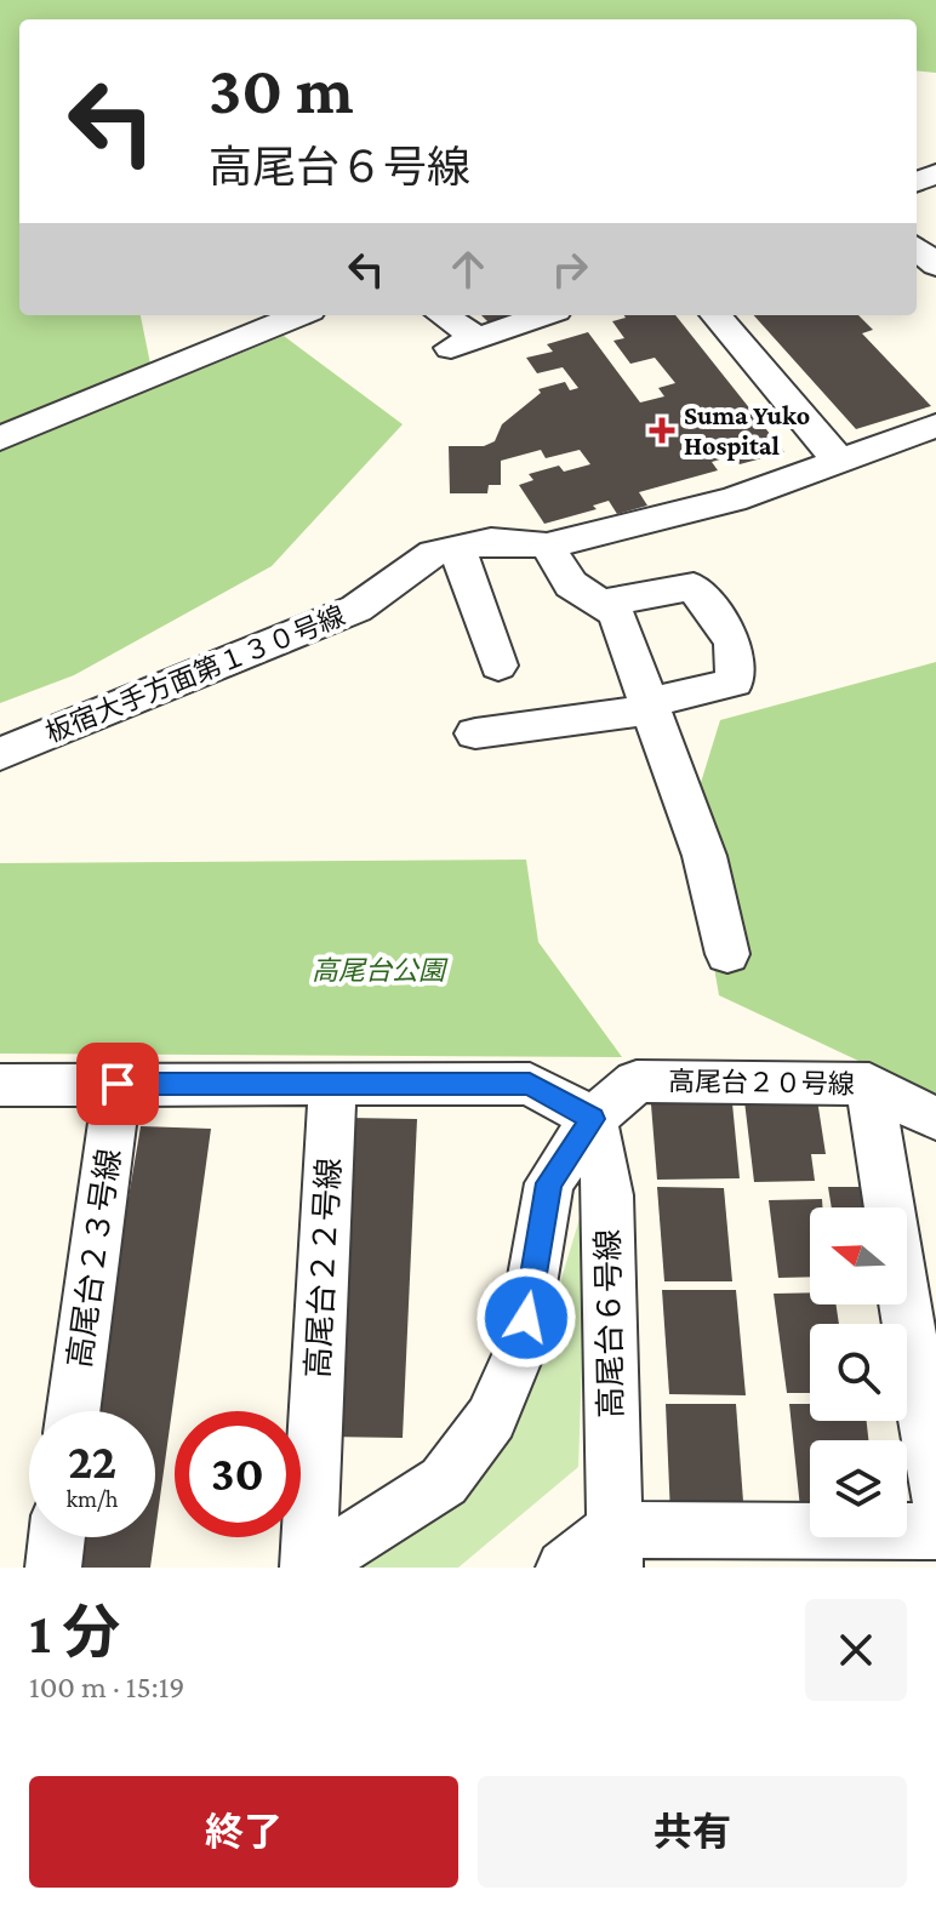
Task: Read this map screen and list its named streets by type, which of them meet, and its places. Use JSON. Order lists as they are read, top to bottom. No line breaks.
{"streets":{"street":["板宿大手方面第１３０号線","高尾台２０号線","高尾台２３号線","高尾台２２号線","高尾台６号線"]},"crossings":[["高尾台２０号線","高尾台６号線"]],"parks":["高尾台公園"],"places":{"health":["Suma Yuko Hospital"]},"north":"left","page":{"turn":["30 m","高尾台６号線"],"speed":"22 km/h","limit":"30","heading":["1 分","100 m · 15:19"],"buttons":["終了","共有"]}}
